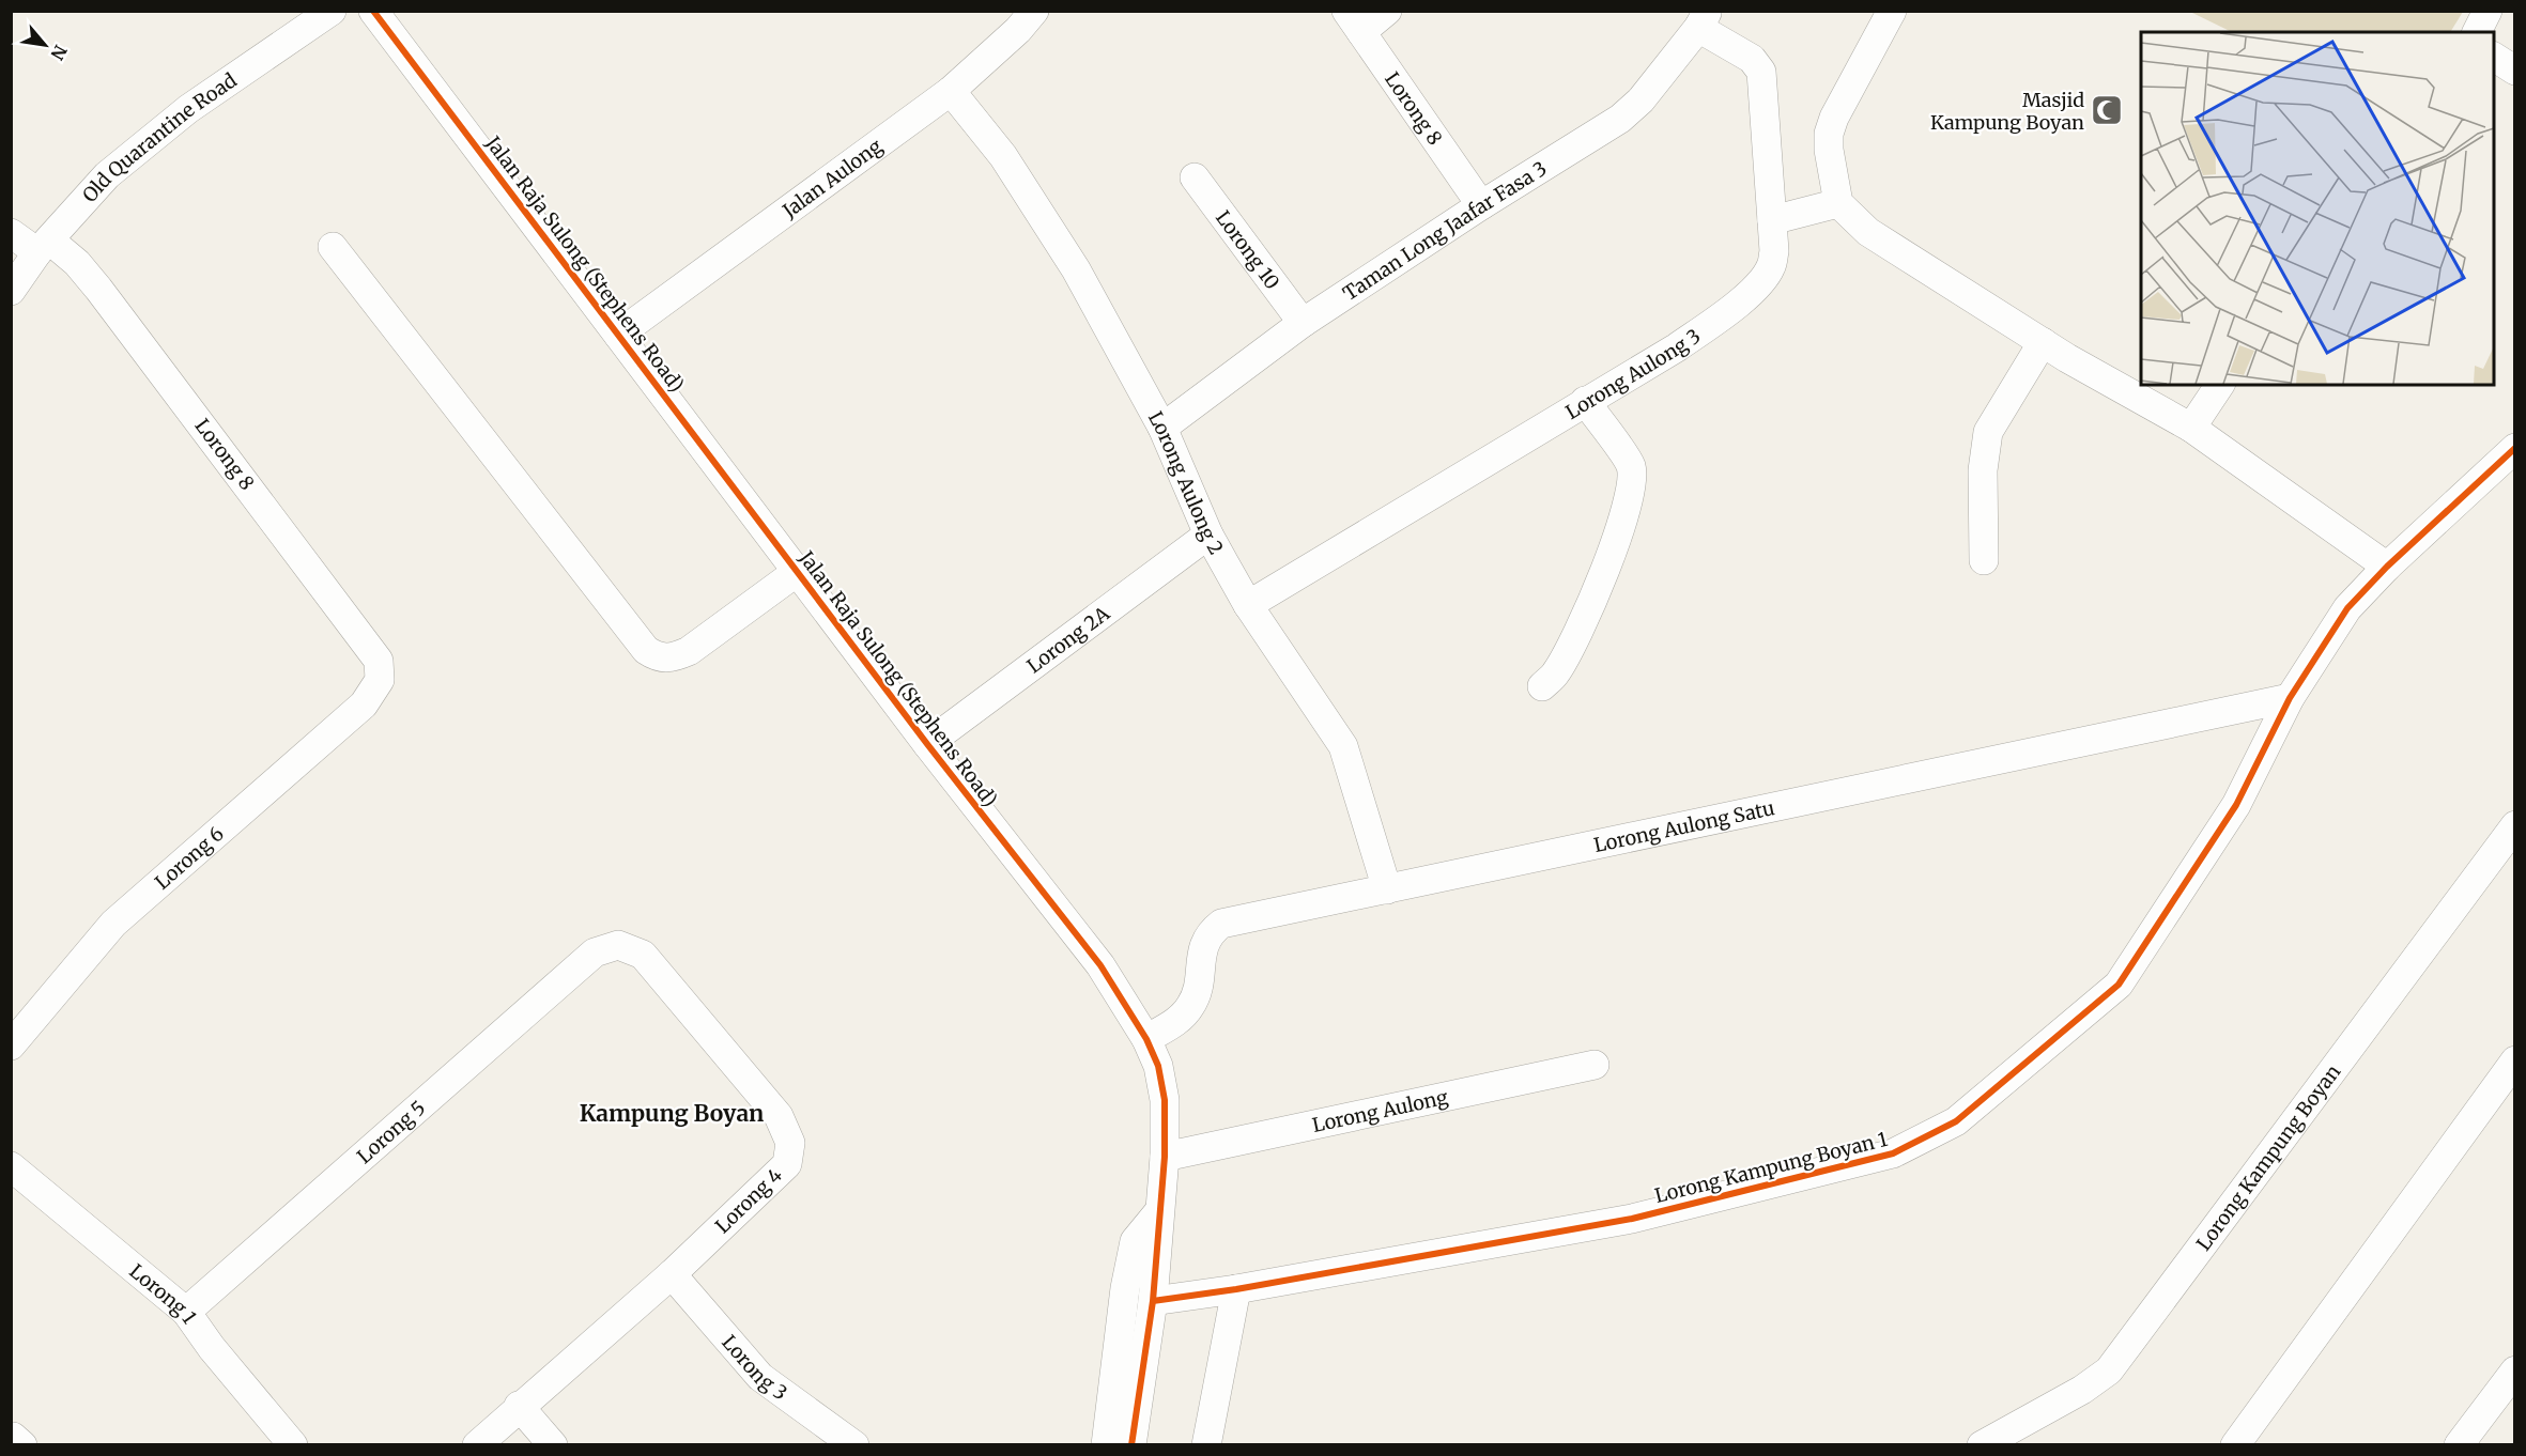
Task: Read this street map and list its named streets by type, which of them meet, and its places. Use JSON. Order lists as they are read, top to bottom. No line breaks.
{"streets":{"street":["Lorong 8","Old Quarantine Road","Jalan Aulong","Taman Long Jaafar Fasa 3","Lorong 10","Jalan Raja Sulong (Stephens Road)","Lorong Aulong 3","Lorong Aulong 2","Lorong 2A","Lorong Aulong Satu","Lorong 6","Lorong Aulong","Lorong 5","Lorong Kampung Boyan","Lorong Kampung Boyan 1","Lorong 4","Lorong 1","Lorong 3"]},"crossings":[["Lorong 8","Old Quarantine Road"],["Lorong 8","Taman Long Jaafar Fasa 3"],["Lorong 8","Lorong 6"],["Jalan Aulong","Jalan Raja Sulong (Stephens Road)"],["Jalan Aulong","Lorong Aulong 2"],["Taman Long Jaafar Fasa 3","Lorong 10"],["Taman Long Jaafar Fasa 3","Lorong Aulong 3"],["Taman Long Jaafar Fasa 3","Lorong Aulong 2"],["Jalan Raja Sulong (Stephens Road)","Lorong 2A"],["Jalan Raja Sulong (Stephens Road)","Lorong Aulong Satu"],["Jalan Raja Sulong (Stephens Road)","Lorong Aulong"],["Jalan Raja Sulong (Stephens Road)","Lorong Kampung Boyan 1"],["Lorong Aulong 3","Lorong Aulong 2"],["Lorong Aulong 2","Lorong 2A"],["Lorong Aulong 2","Lorong Aulong Satu"],["Lorong Aulong Satu","Lorong Kampung Boyan 1"],["Lorong 5","Lorong 4"],["Lorong 5","Lorong 1"],["Lorong 4","Lorong 3"]],"districts":["Kampung Boyan"],"places":{"mosque":["Masjid Kampung Boyan"]},"north":"bottom right"}
